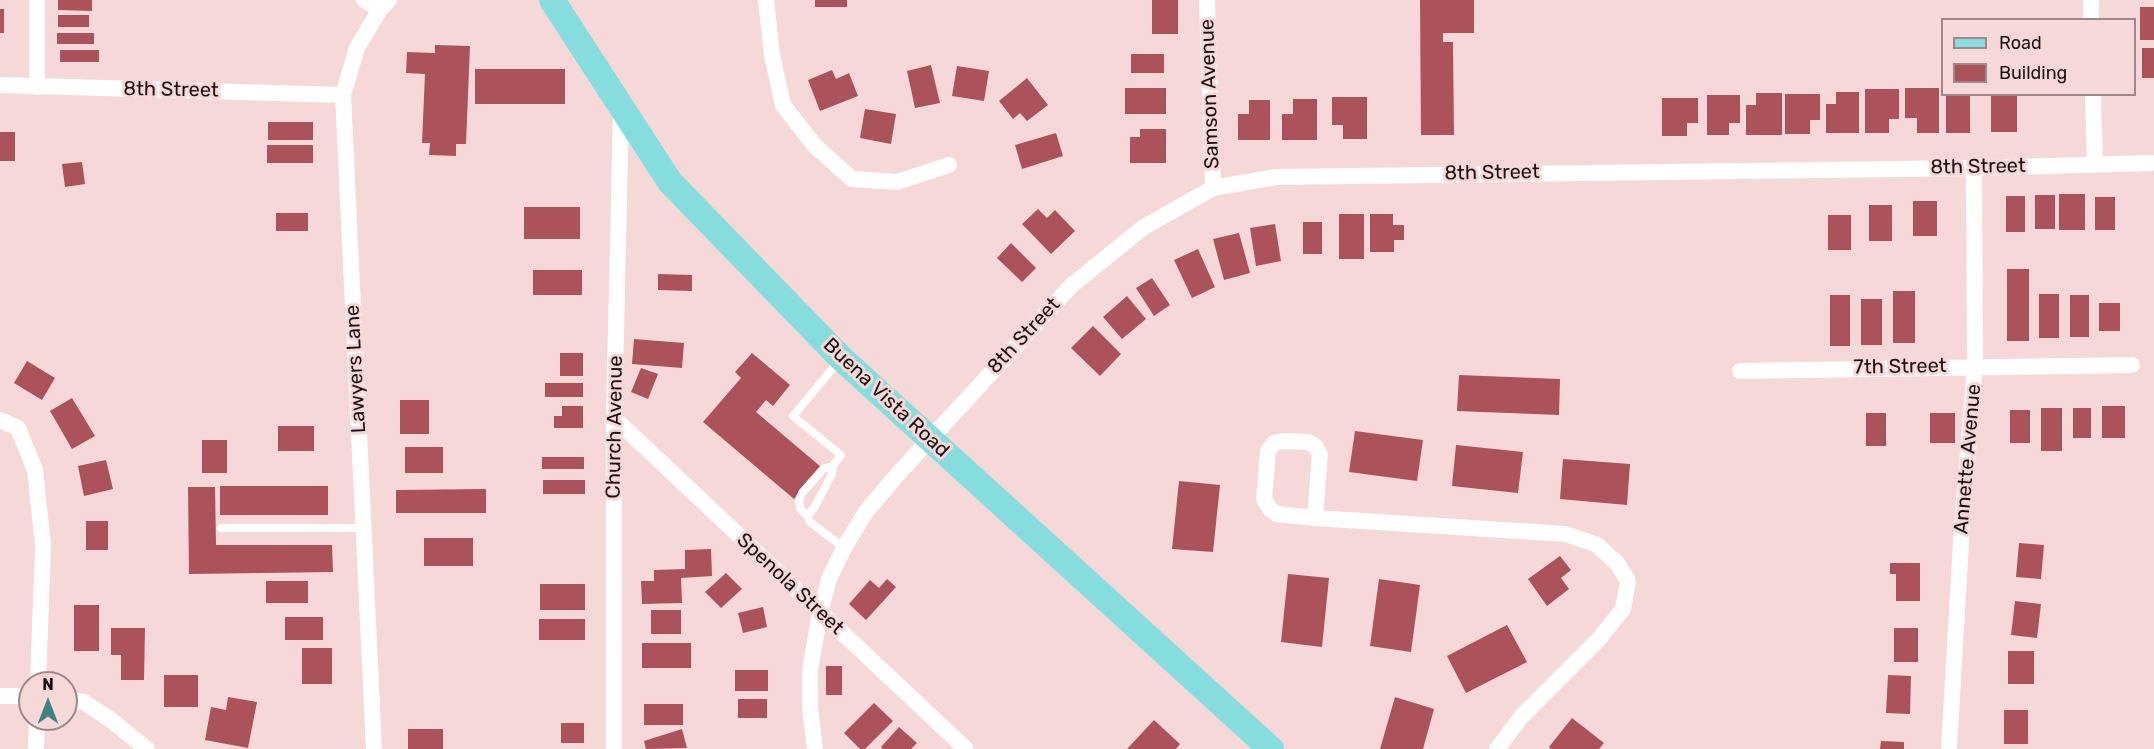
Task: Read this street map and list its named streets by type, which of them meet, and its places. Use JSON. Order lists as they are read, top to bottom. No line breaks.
{"streets":{"main road":["Buena Vista Road"],"street":["8th Street","Samson Avenue","7th Street","Lawyers Lane","Church Avenue","Annette Avenue","Spenola Street"]},"crossings":[["8th Street","Samson Avenue"],["8th Street","Lawyers Lane"],["8th Street","Buena Vista Road"],["8th Street","Annette Avenue"],["8th Street","Spenola Street"],["7th Street","Annette Avenue"],["Buena Vista Road","Church Avenue"],["Church Avenue","Spenola Street"]],"legend":["Road","Building"],"north":"top"}
